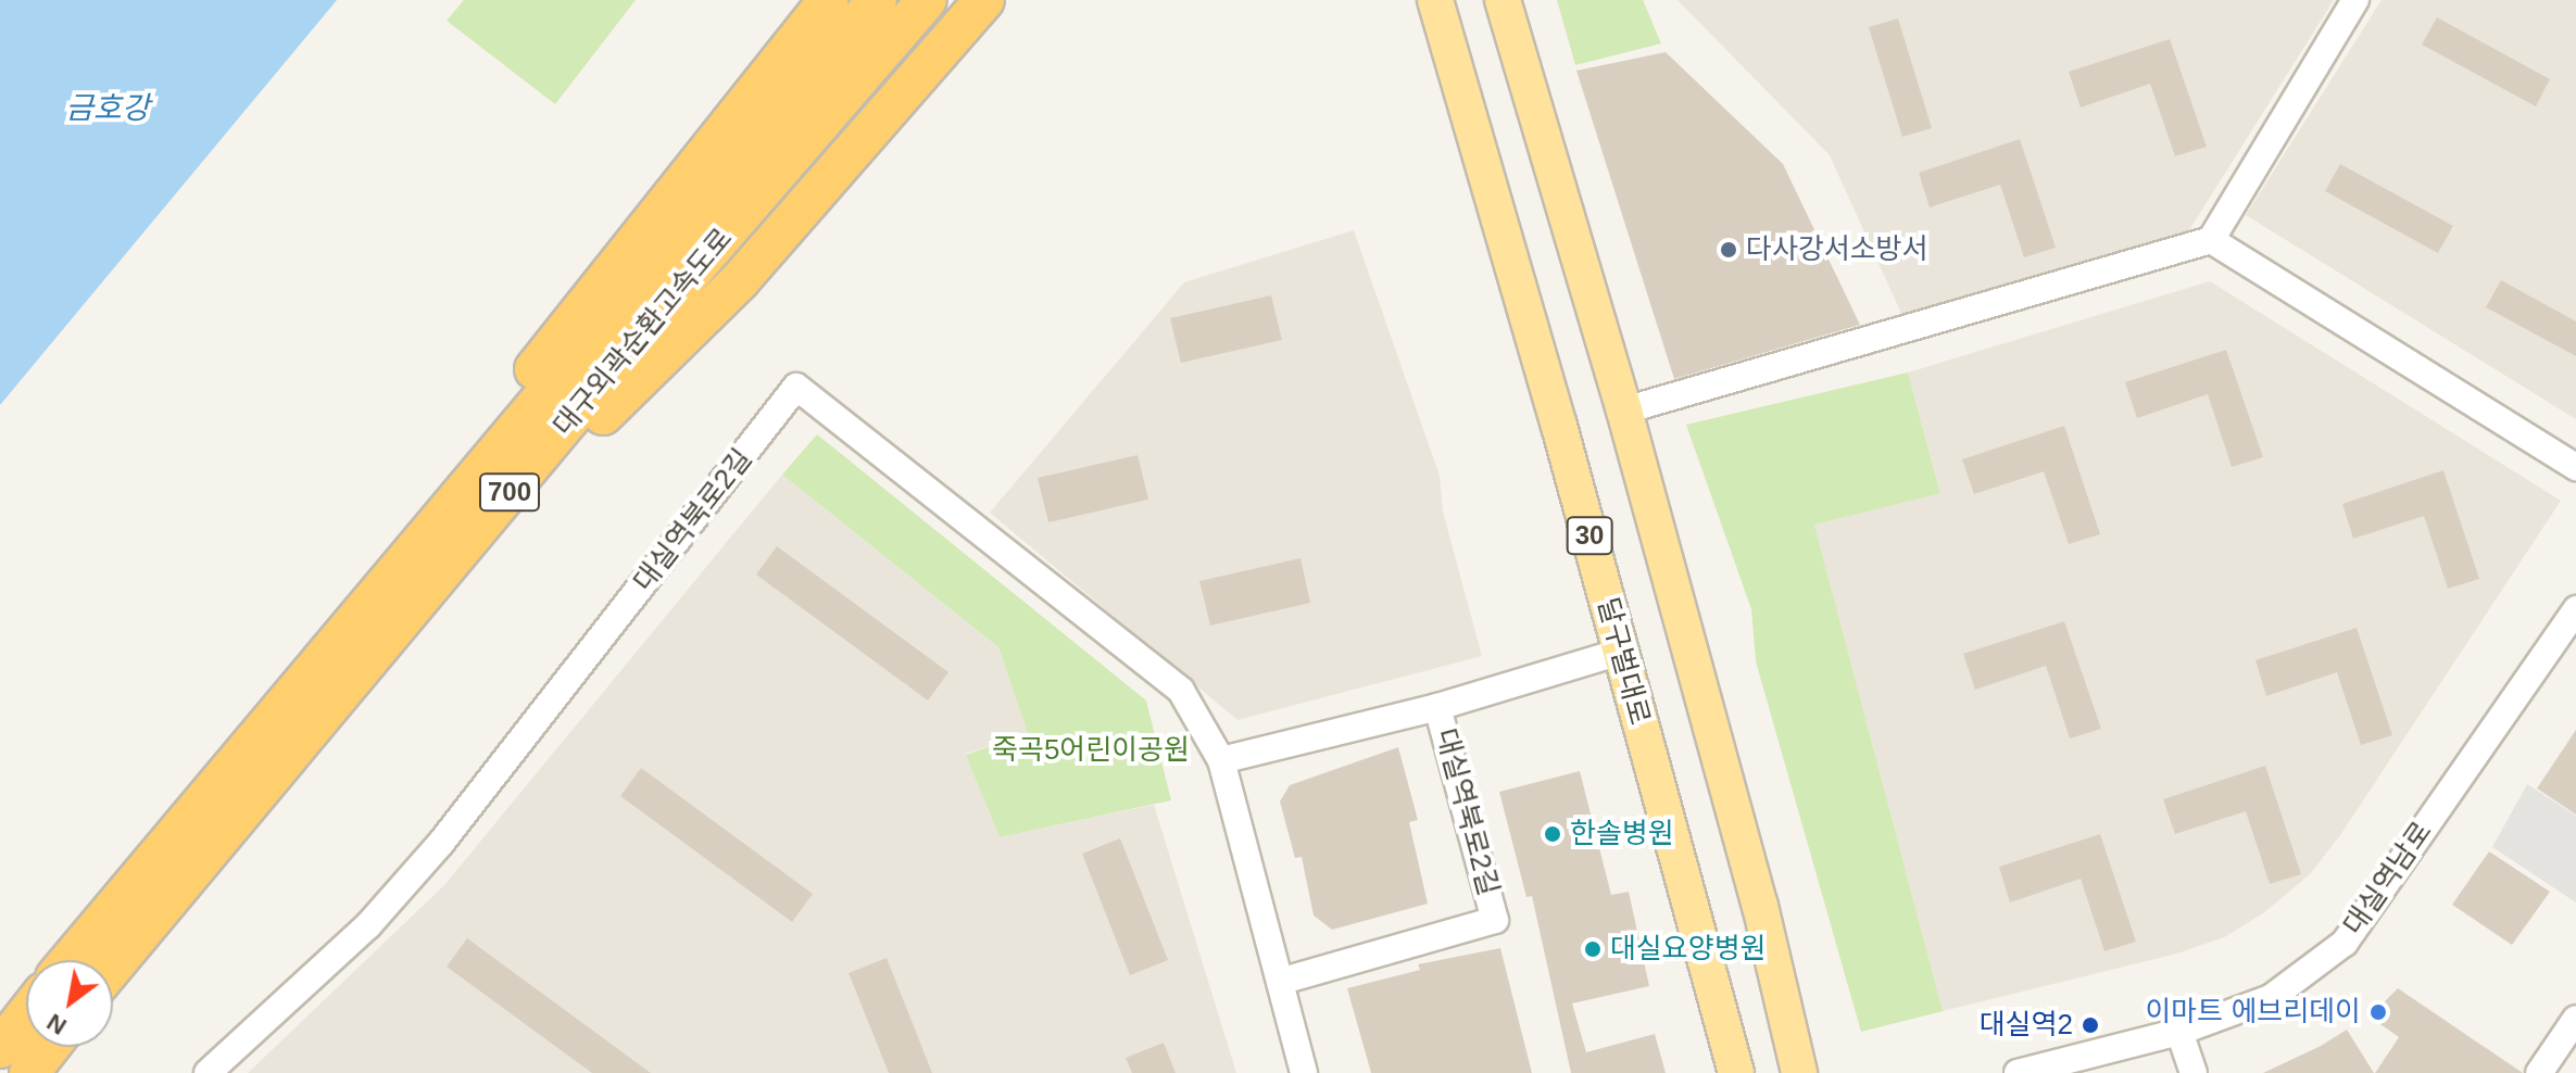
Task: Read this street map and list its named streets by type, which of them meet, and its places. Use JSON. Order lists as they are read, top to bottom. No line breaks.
{"streets":{"highway":["대구외곽순환고속도로","700"],"main road":["30","달구벌대로"],"street":["대실역북로2길","대실역남로"]},"water":["금호강"],"parks":["죽곡5어린이공원"],"places":["다사강서소방서","한솔병원","대실요양병원","이마트 에브리데이","대실역2"],"north":"bottom left"}
